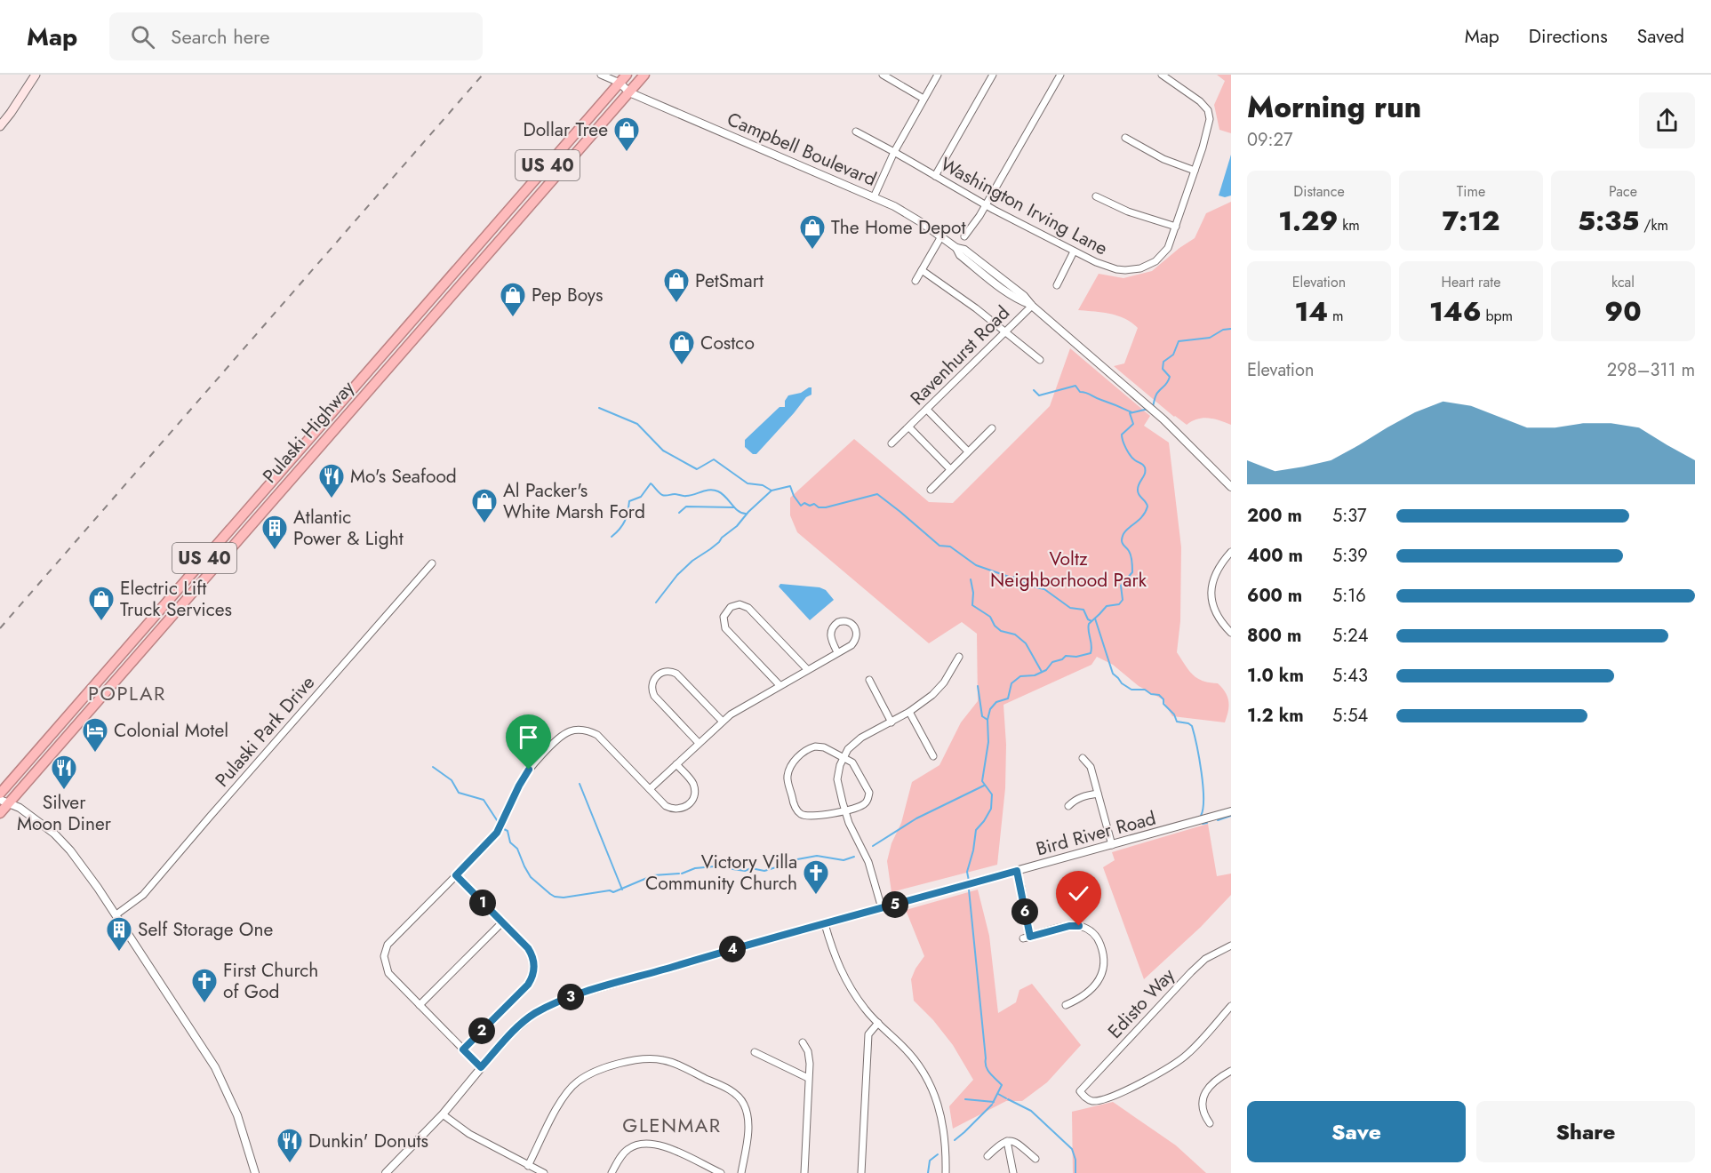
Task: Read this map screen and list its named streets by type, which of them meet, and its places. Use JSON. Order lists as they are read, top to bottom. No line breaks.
{"streets":{"highway":["US 40","Pulaski Highway"],"street":["Campbell Boulevard","Washington Irving Lane","Ravenhurst Road","Pulaski Park Drive","Bird River Road","Edisto Way"]},"crossings":[["Campbell Boulevard","Ravenhurst Road"],["Campbell Boulevard","Pulaski Highway"]],"districts":["POPLAR","GLENMAR"],"parks":["Voltz Neighborhood Park"],"places":{"shop":["Dollar Tree","The Home Depot","PetSmart","Pep Boys","Costco","Al Packer's White Marsh Ford","Electric Lift Truck Services"],"restaurant":["Mo's Seafood","Silver Moon Diner","Dunkin' Donuts"],"building":["Atlantic Power & Light","Self Storage One"],"hotel":["Colonial Motel"],"church":["Victory Villa Community Church","First Church of God"]},"page":{"header":"Map","search":"Search here","nav":["Map","Directions","Saved"],"heading":["Morning run","09:27"],"stats":[["Distance","1.29 km"],["Time","7:12"],["Pace","5:35 /km"],["Elevation","14 m"],["Heart rate","146 bpm"],["kcal","90"]],"chart":["Elevation","298–311 m"],"list":[{"name":"200 m","note":"5:37"},{"name":"400 m","note":"5:39"},{"name":"600 m","note":"5:16"},{"name":"800 m","note":"5:24"},{"name":"1.0 km","note":"5:43"},{"name":"1.2 km","note":"5:54"}],"pins":["1","5","6","4","3","2"],"buttons":["Save","Share"]}}
